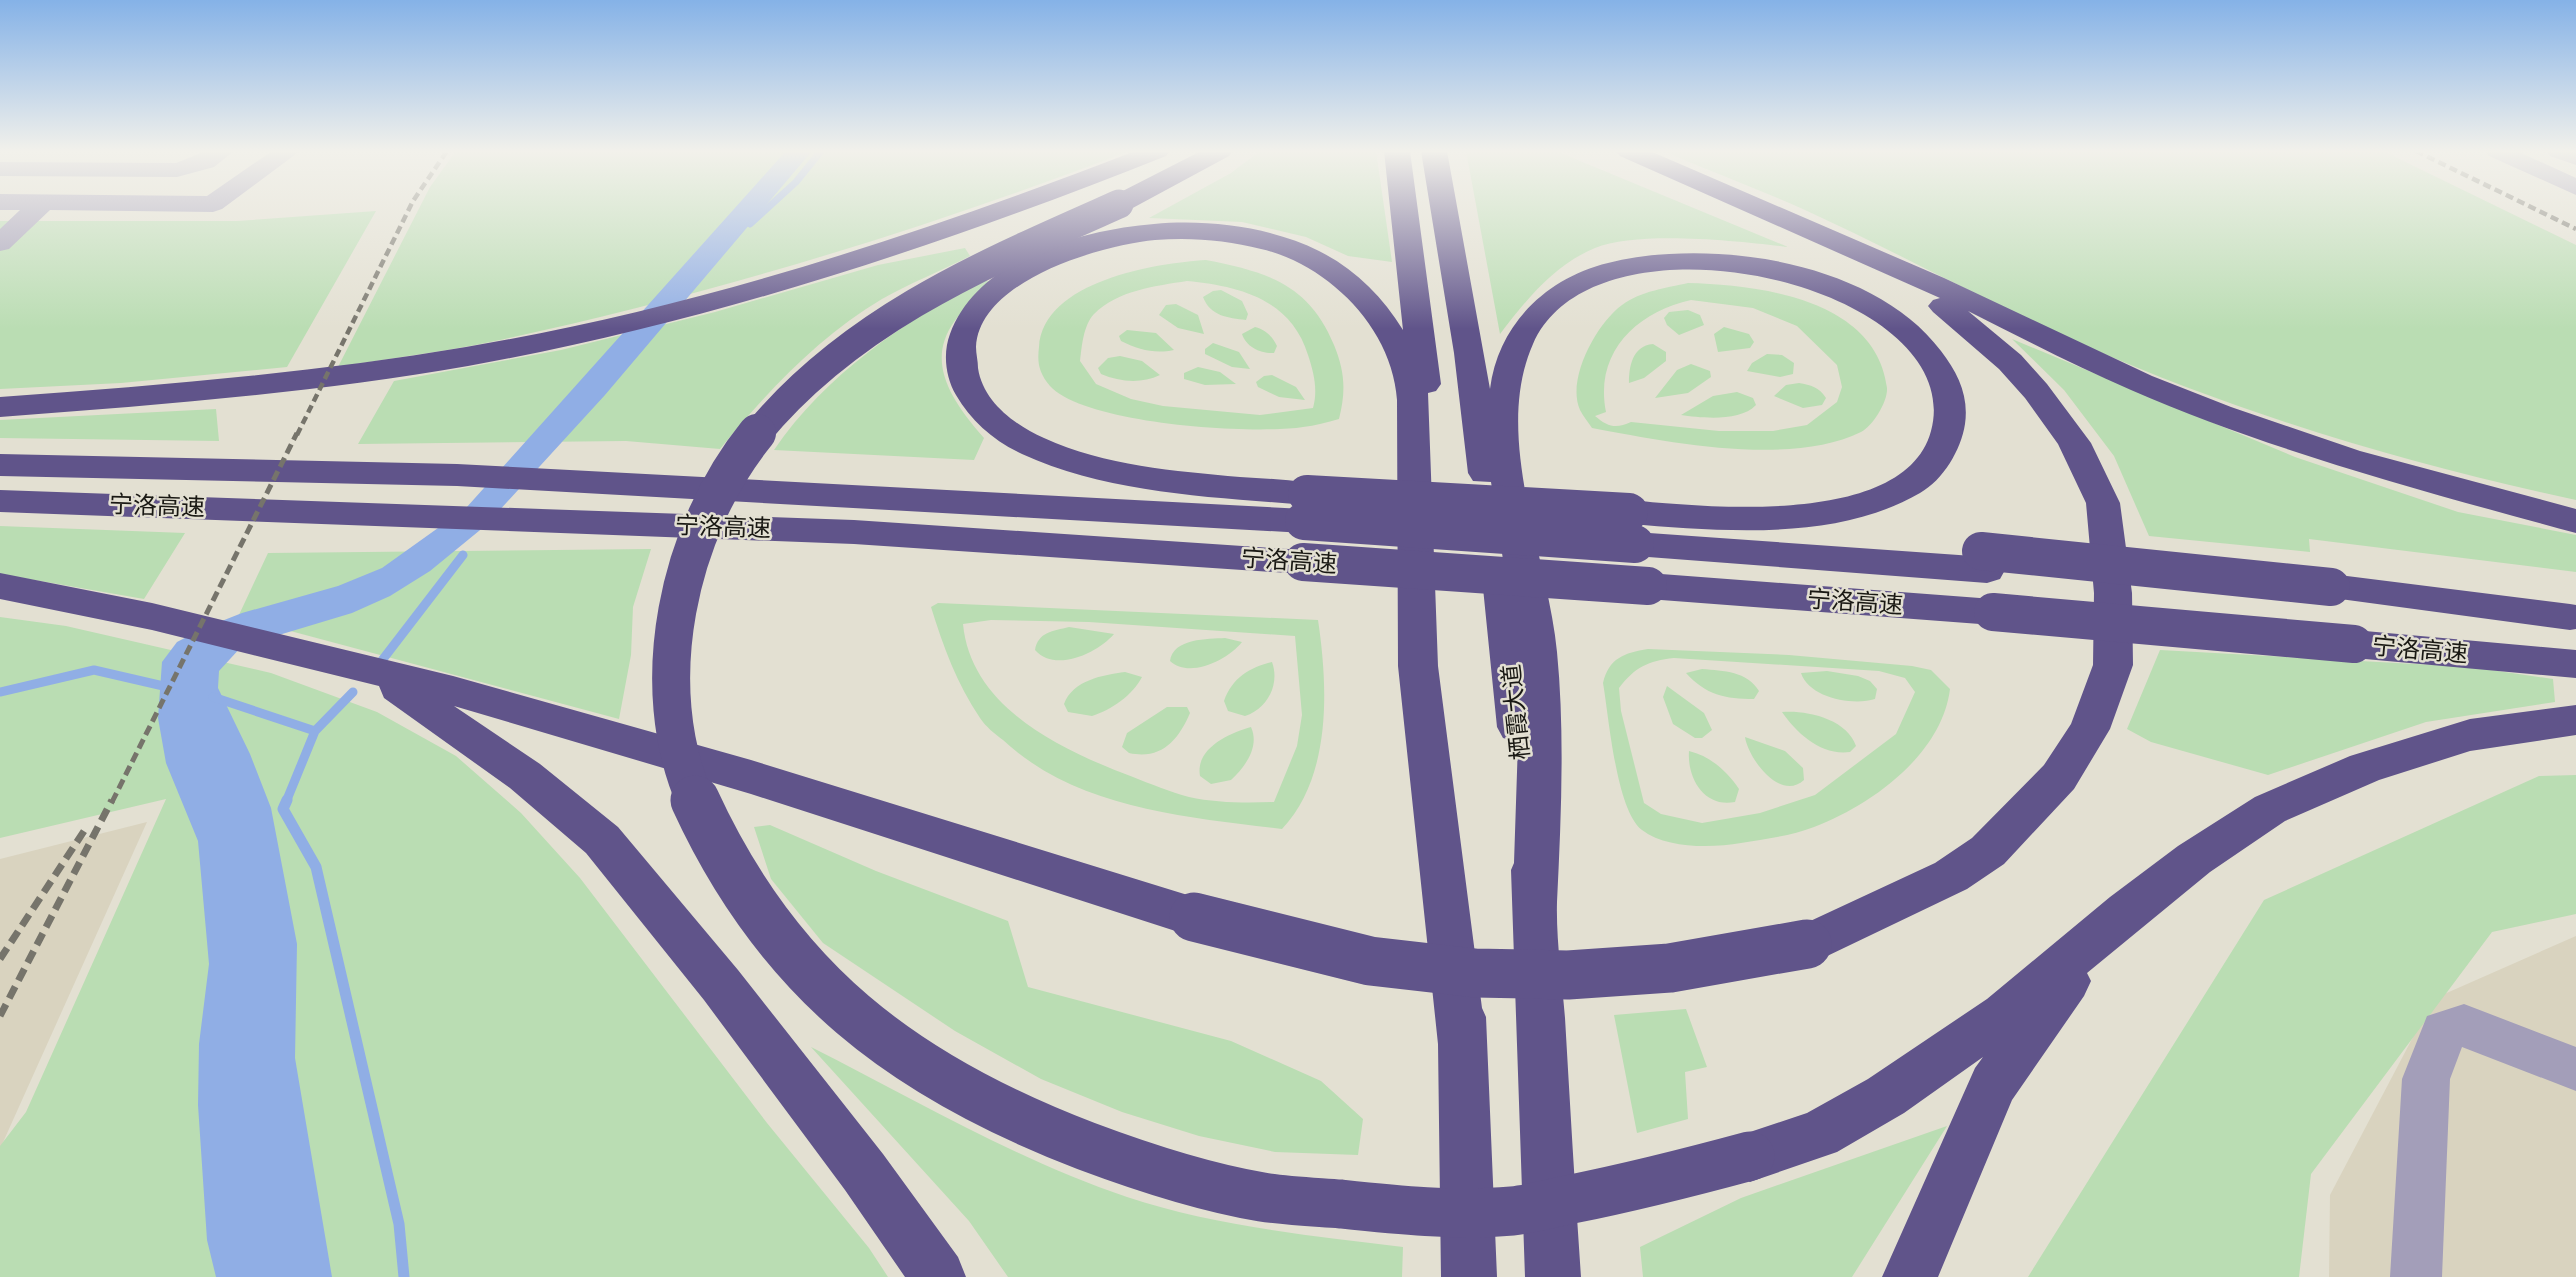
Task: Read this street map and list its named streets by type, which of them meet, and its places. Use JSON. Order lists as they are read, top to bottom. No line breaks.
{"streets":{"highway":["宁洛高速","栖霞大道"]}}
